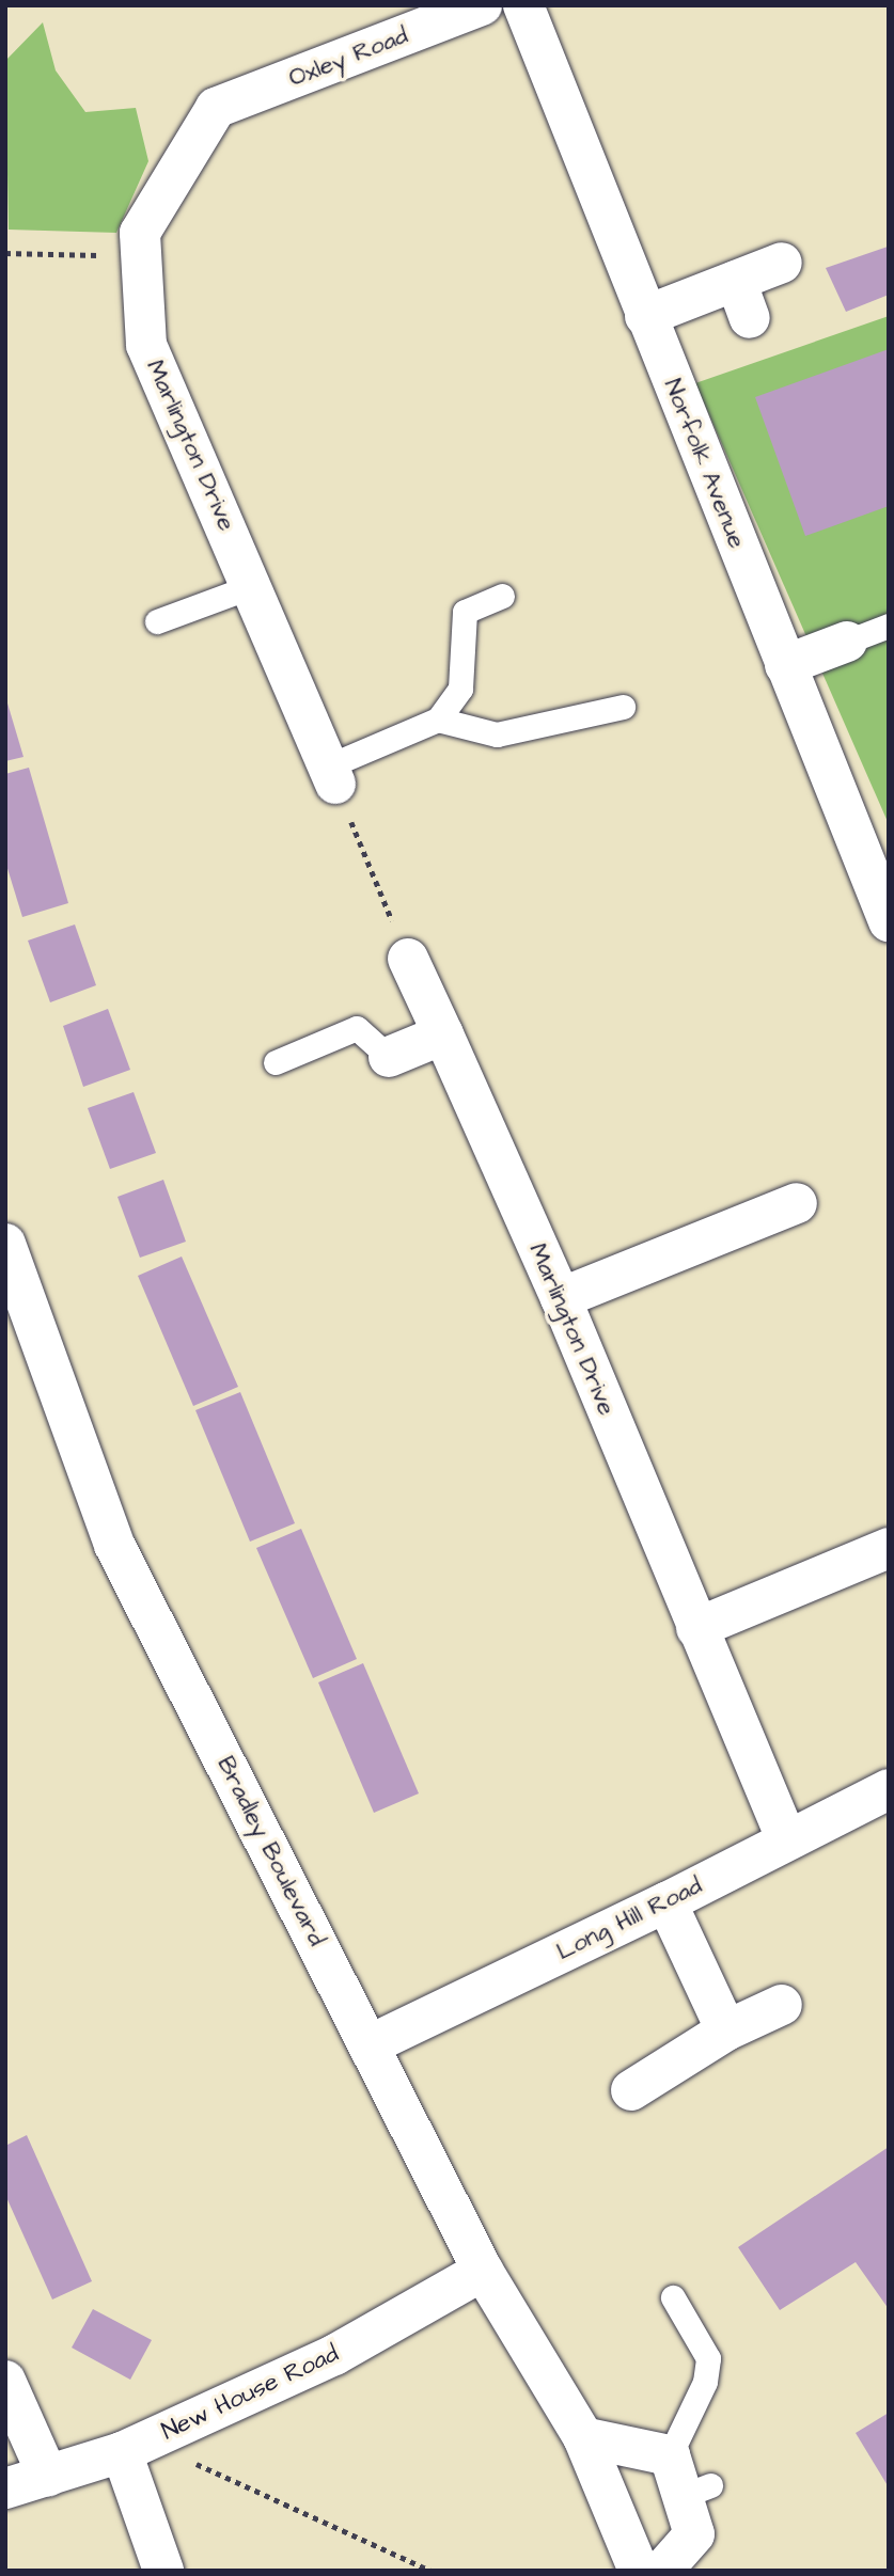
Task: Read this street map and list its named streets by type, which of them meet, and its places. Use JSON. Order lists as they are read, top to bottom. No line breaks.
{"streets":{"street":["Oxley Road","Marlington Drive","Norfolk Avenue","Bradley Boulevard","Long Hill Road","New House Road"]},"crossings":[["Oxley Road","Marlington Drive"],["Marlington Drive","Long Hill Road"],["Bradley Boulevard","Long Hill Road"],["Bradley Boulevard","New House Road"]]}
